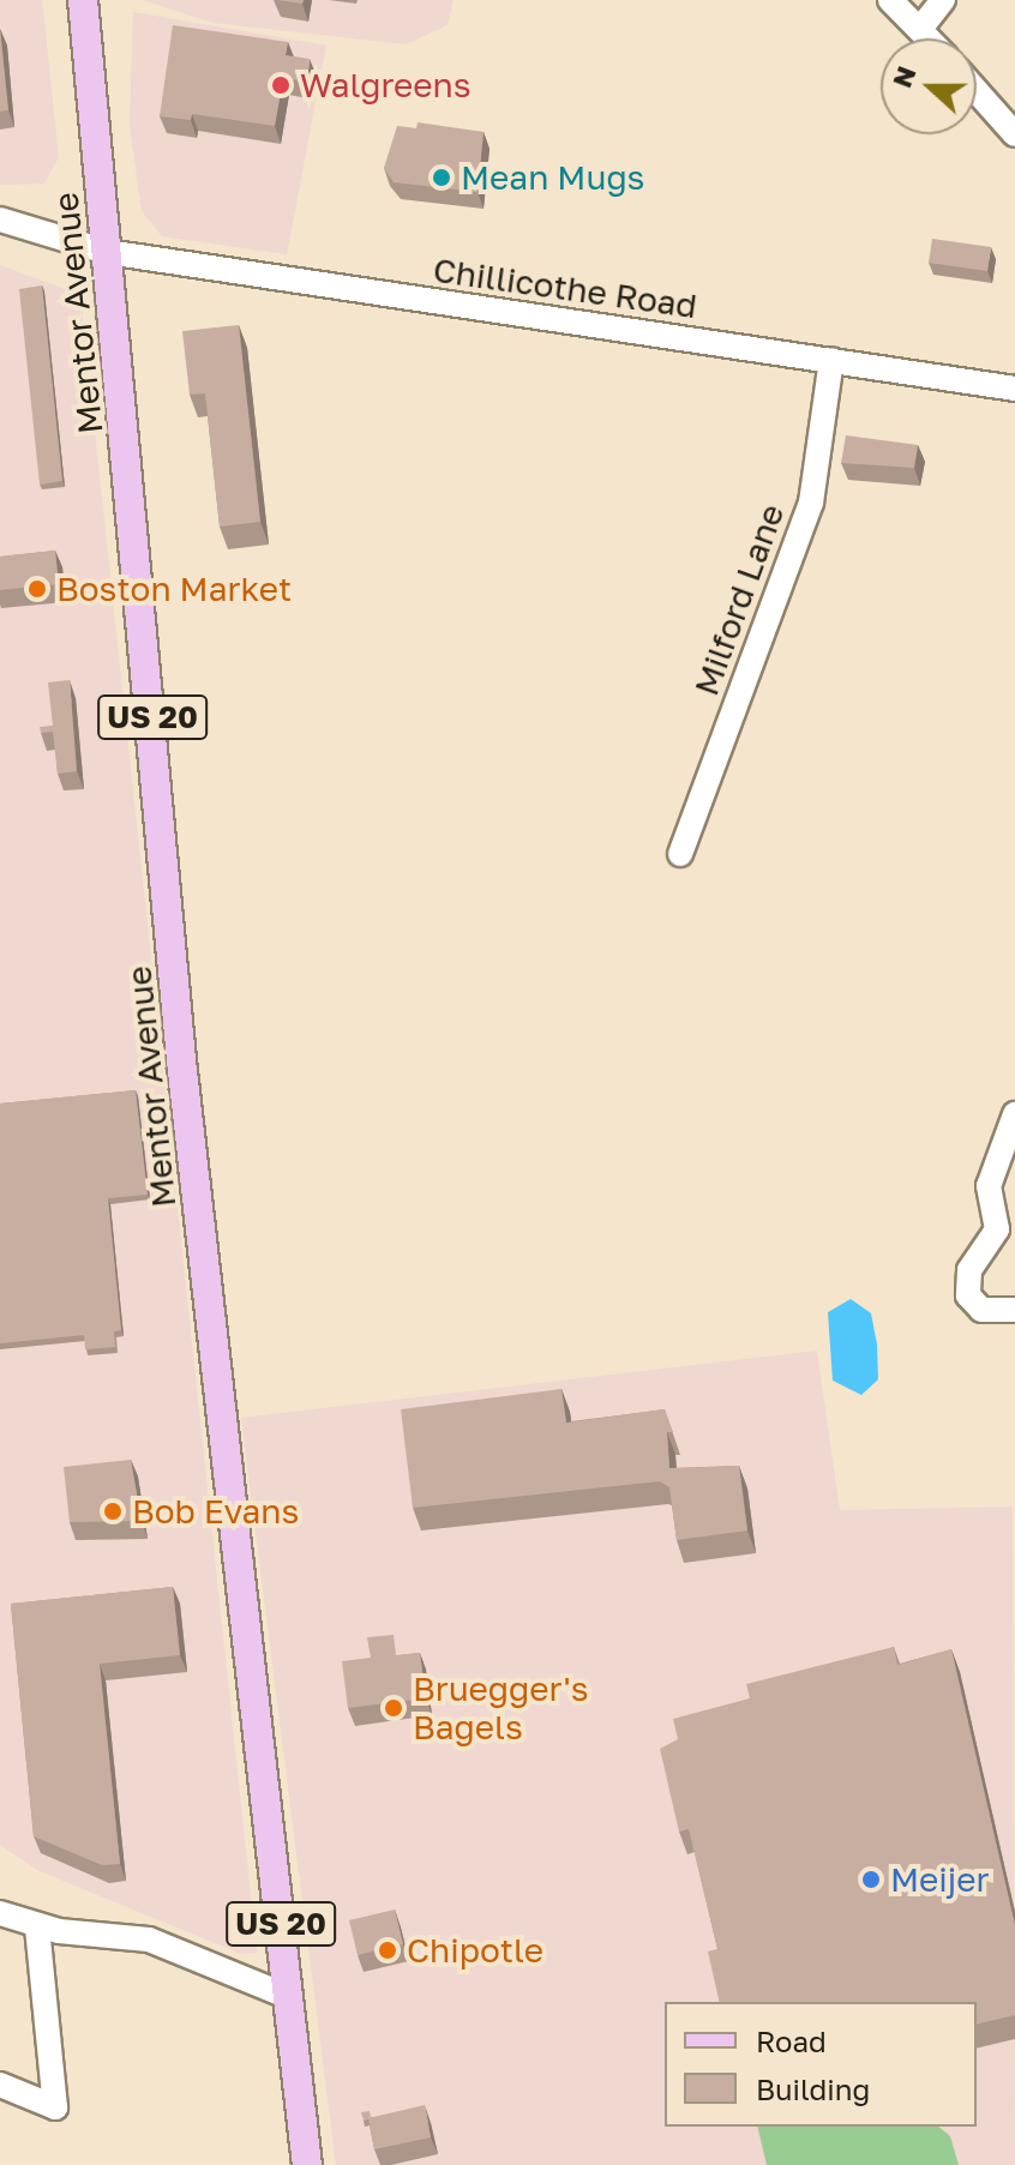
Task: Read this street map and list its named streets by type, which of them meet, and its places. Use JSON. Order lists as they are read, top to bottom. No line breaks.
{"streets":{"main road":["Mentor Avenue","US 20"],"street":["Chillicothe Road","Milford Lane"]},"crossings":[["Chillicothe Road","Mentor Avenue"],["Chillicothe Road","Milford Lane"]],"places":["Walgreens","Mean Mugs","Boston Market","Bob Evans","Bruegger's Bagels","Meijer","Chipotle"],"legend":["Road","Building"],"north":"left"}
